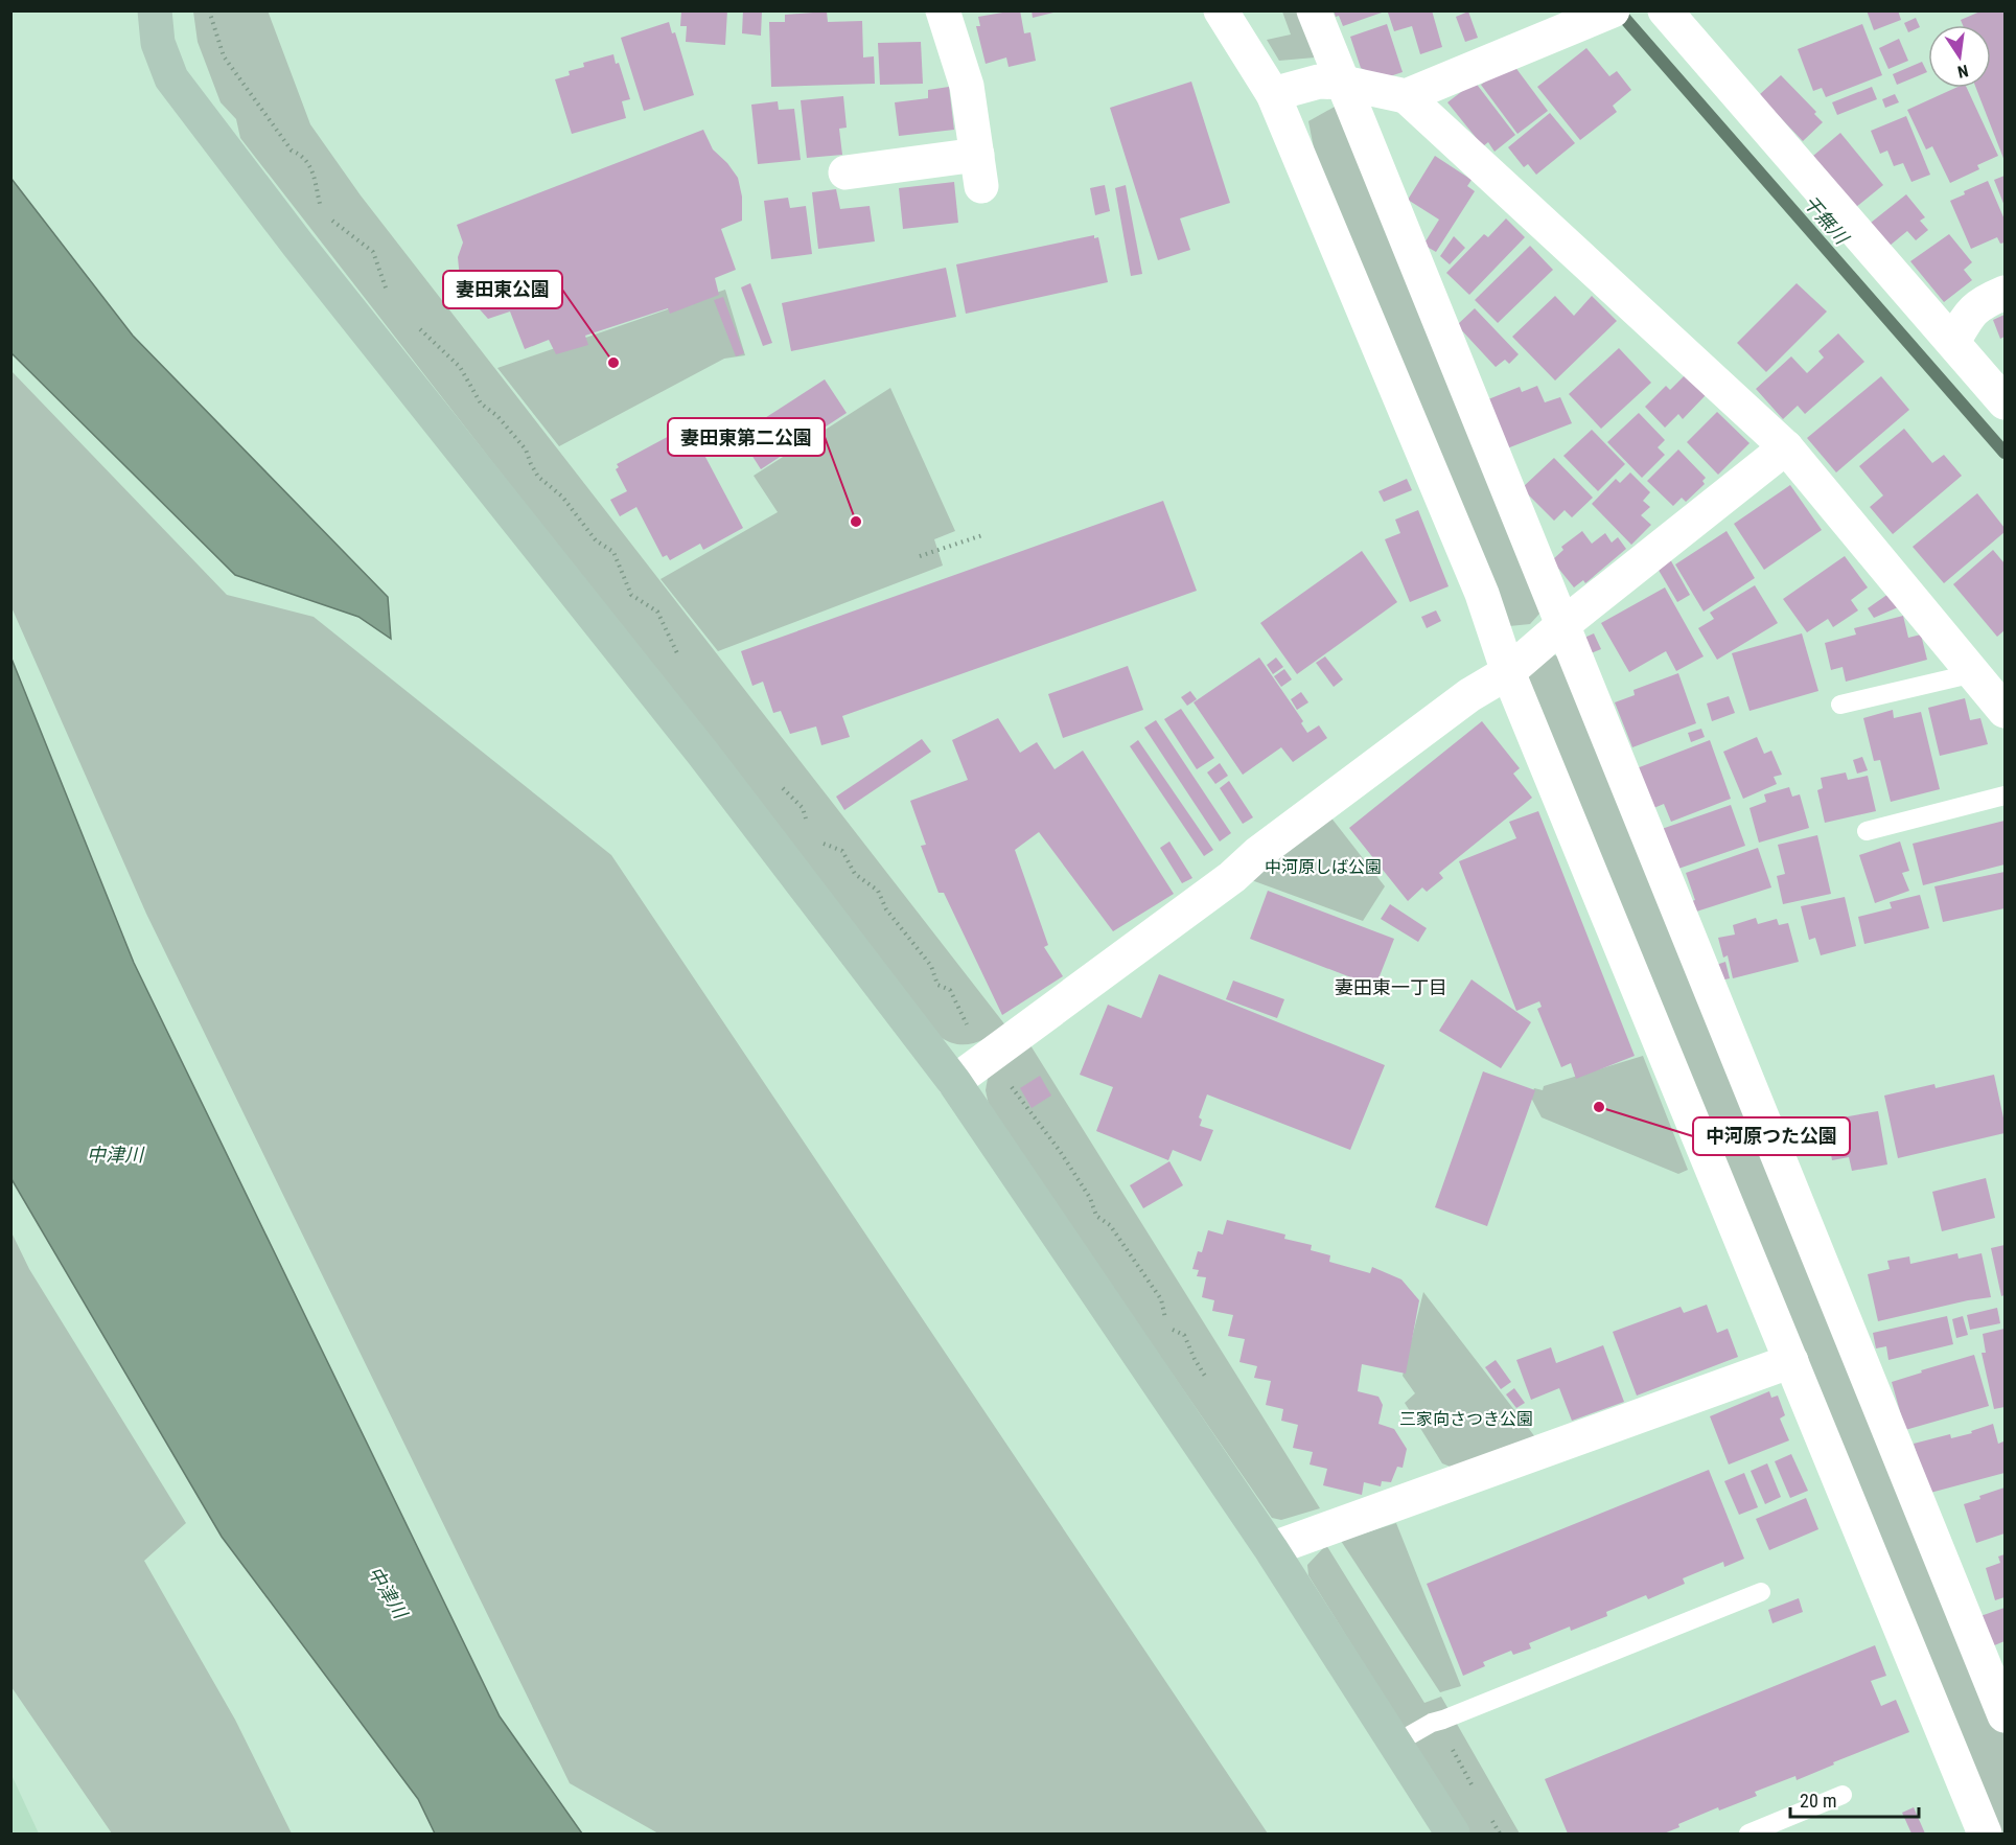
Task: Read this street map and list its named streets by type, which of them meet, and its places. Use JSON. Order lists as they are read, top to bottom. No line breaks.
{"districts":["妻田東一丁目"],"water":["干無川","中津川"],"parks":["中河原しば公園","三家向さつき公園"],"places":["妻田東公園","妻田東第二公園","中河原つた公園"],"scale_bar":"20 m","north":"bottom"}
